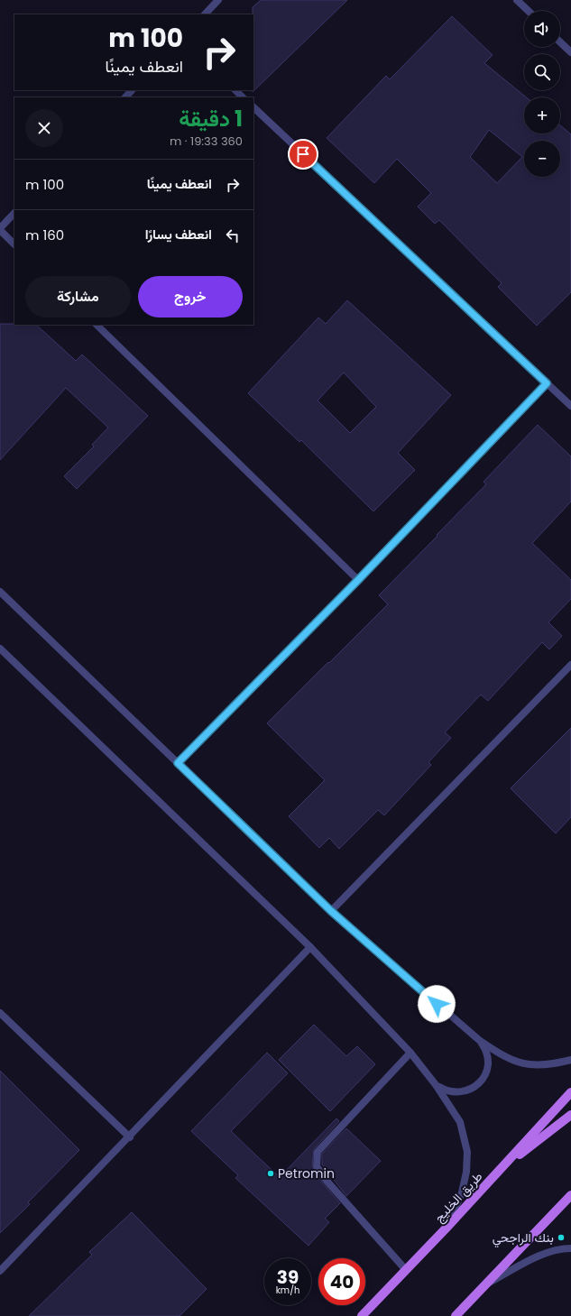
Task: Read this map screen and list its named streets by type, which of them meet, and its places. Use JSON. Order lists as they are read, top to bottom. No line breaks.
{"streets":{"main road":["طريق الخليج"]},"places":["Petromin","بنك الراجحي"],"page":{"map_buttons":["+","−"],"turn":["100 m","انعطف يمينًا"],"heading":["1 دقيقة","360 m · 19:33"],"list":[{"name":"انعطف يمينًا","value":"100 m"},{"name":"انعطف يسارًا","value":"160 m"}],"buttons":["خروج","مشاركة"],"speed":"39 km/h","limit":"40"}}
